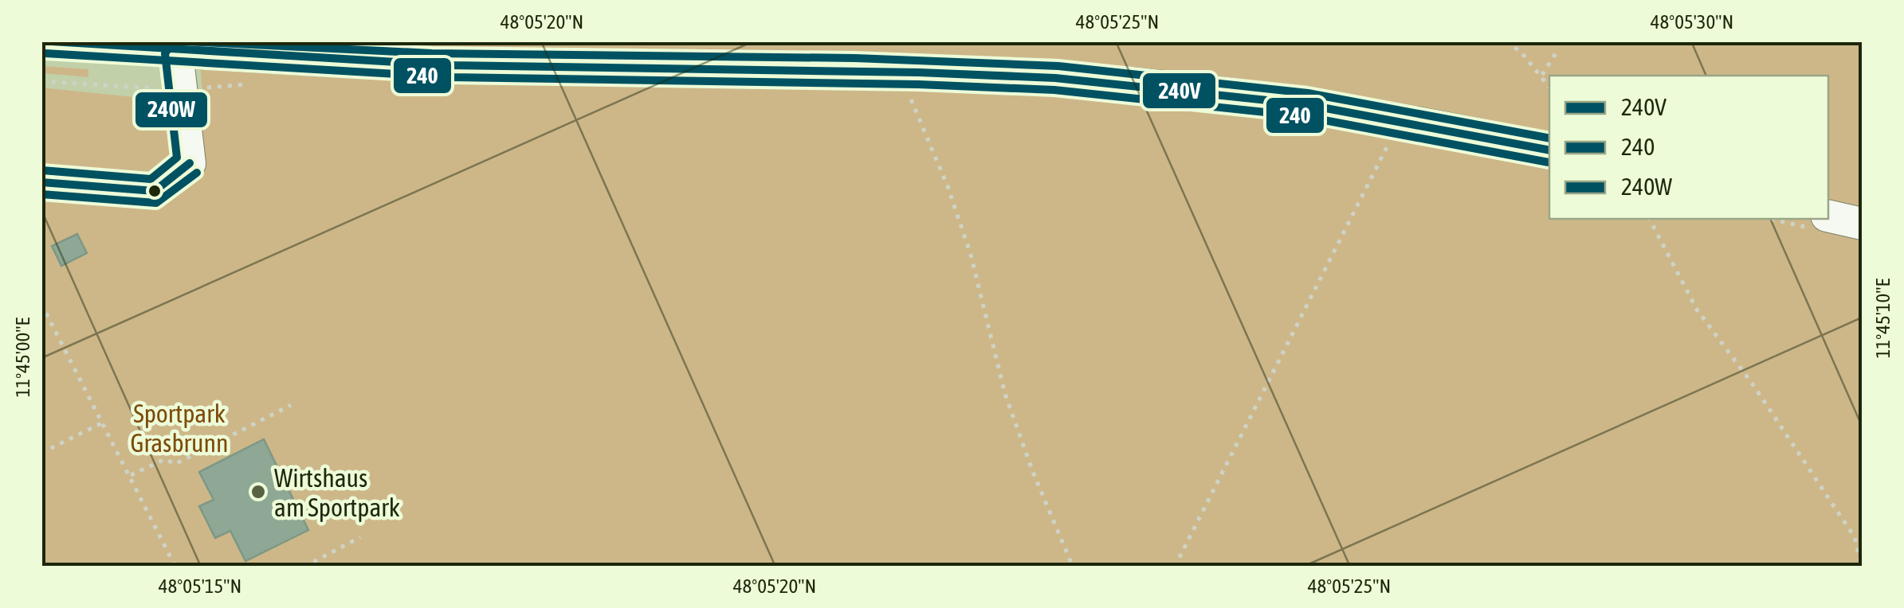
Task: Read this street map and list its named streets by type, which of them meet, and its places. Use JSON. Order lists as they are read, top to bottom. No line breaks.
{"parks":["Sportpark Grasbrunn"],"places":["Wirtshaus am Sportpark"],"lines":["transit line 240V","transit line 240W","transit line 240"],"legend":["240V","240","240W"],"coordinates":["48°05'20\"N","48°05'25\"N","48°05'30\"N","11°45'10\"E","11°45'00\"E","48°05'15\"N"]}
